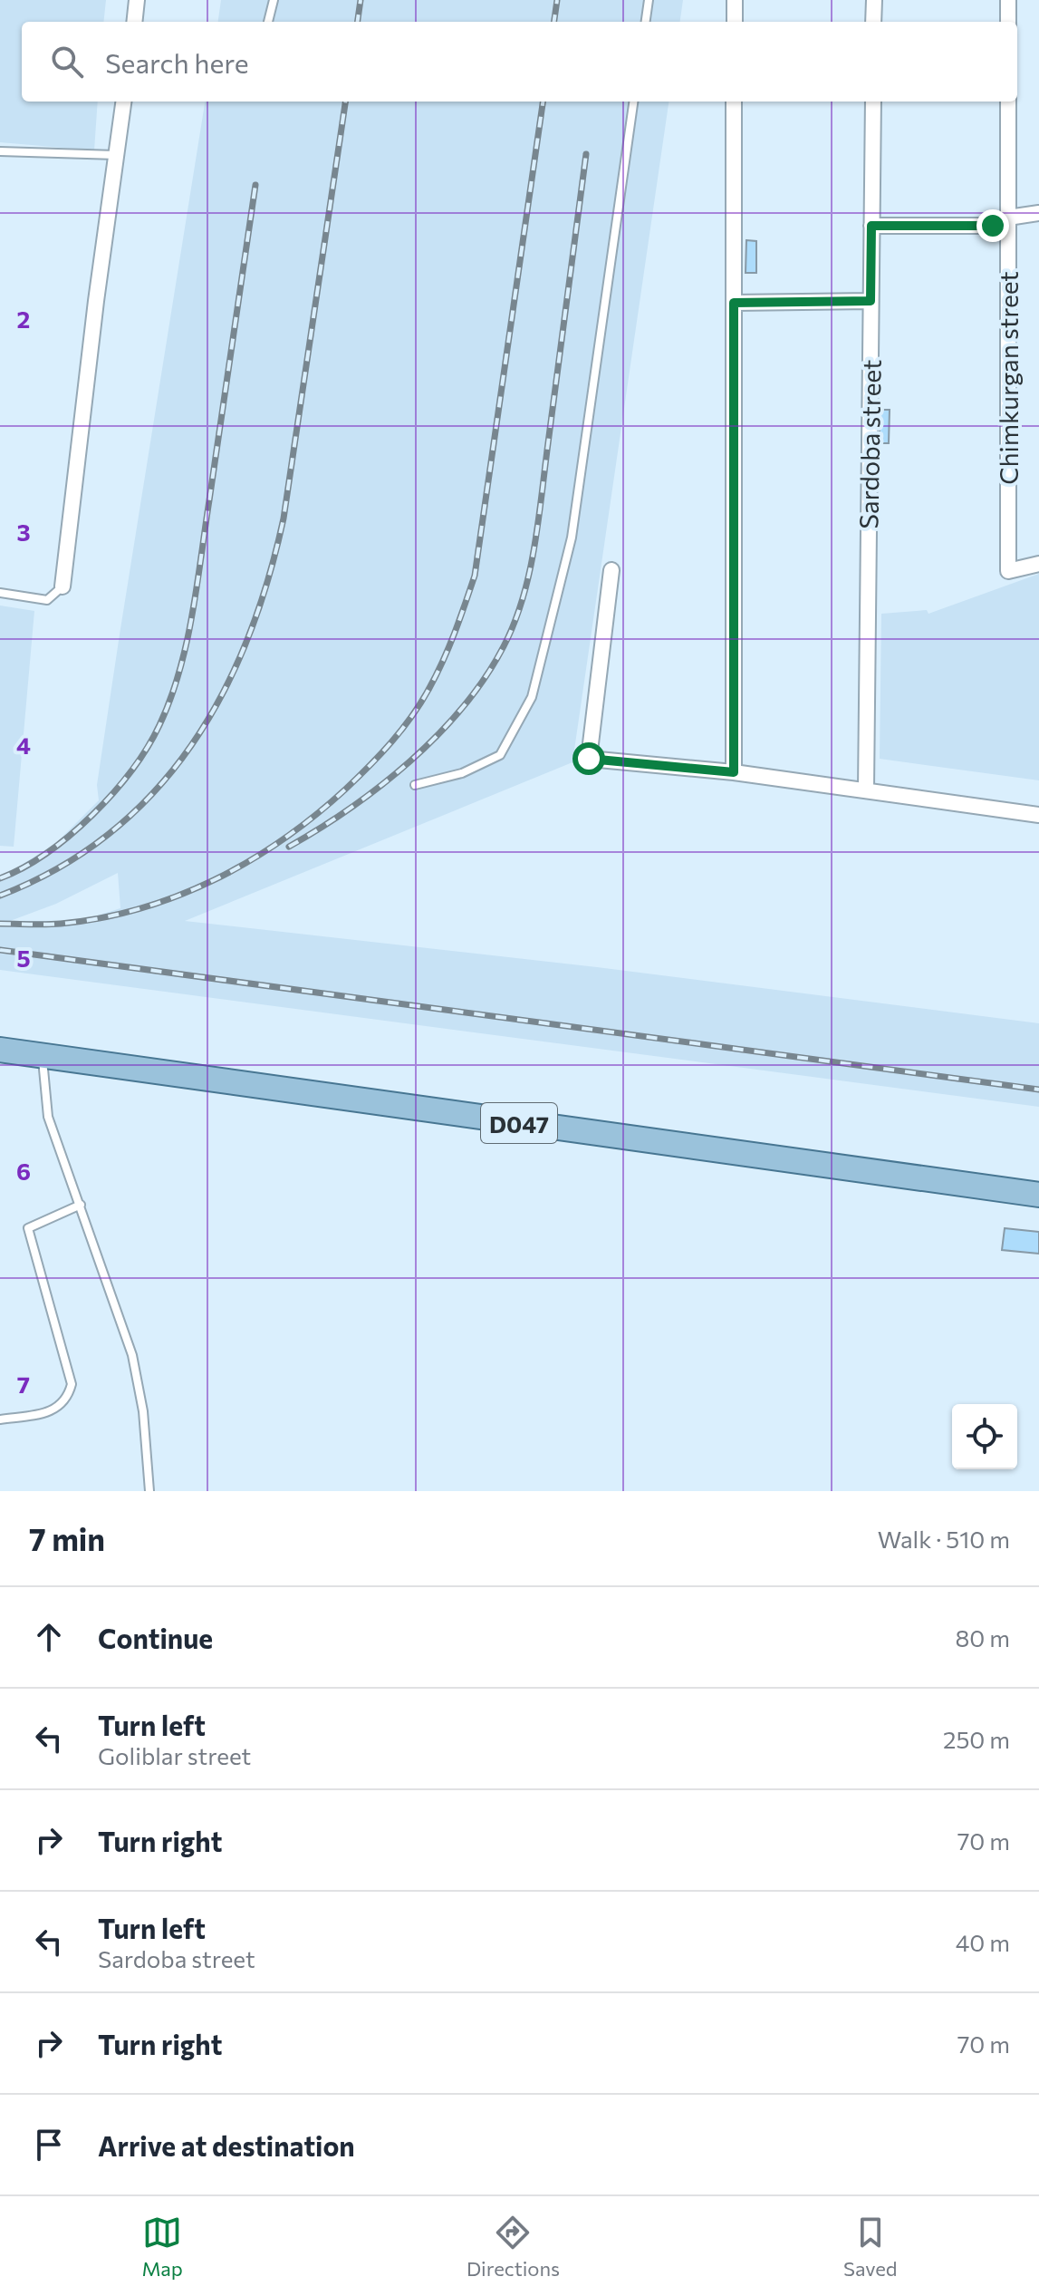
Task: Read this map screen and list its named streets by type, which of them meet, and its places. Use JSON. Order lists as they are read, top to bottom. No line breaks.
{"streets":{"main road":["D047"],"street":["Chimkurgan street","Sardoba street"]},"page":{"search":"Search here","heading":["7 min","Walk · 510 m"],"list":[["Continue","80 m"],["Turn left","Goliblar street","250 m"],["Turn right","70 m"],["Turn left","Sardoba street","40 m"],["Turn right","70 m"],"Arrive at destination"],"nav":["Map","Directions","Saved"]},"grid":{"rows":["2","3","4","5","6","7"]}}
